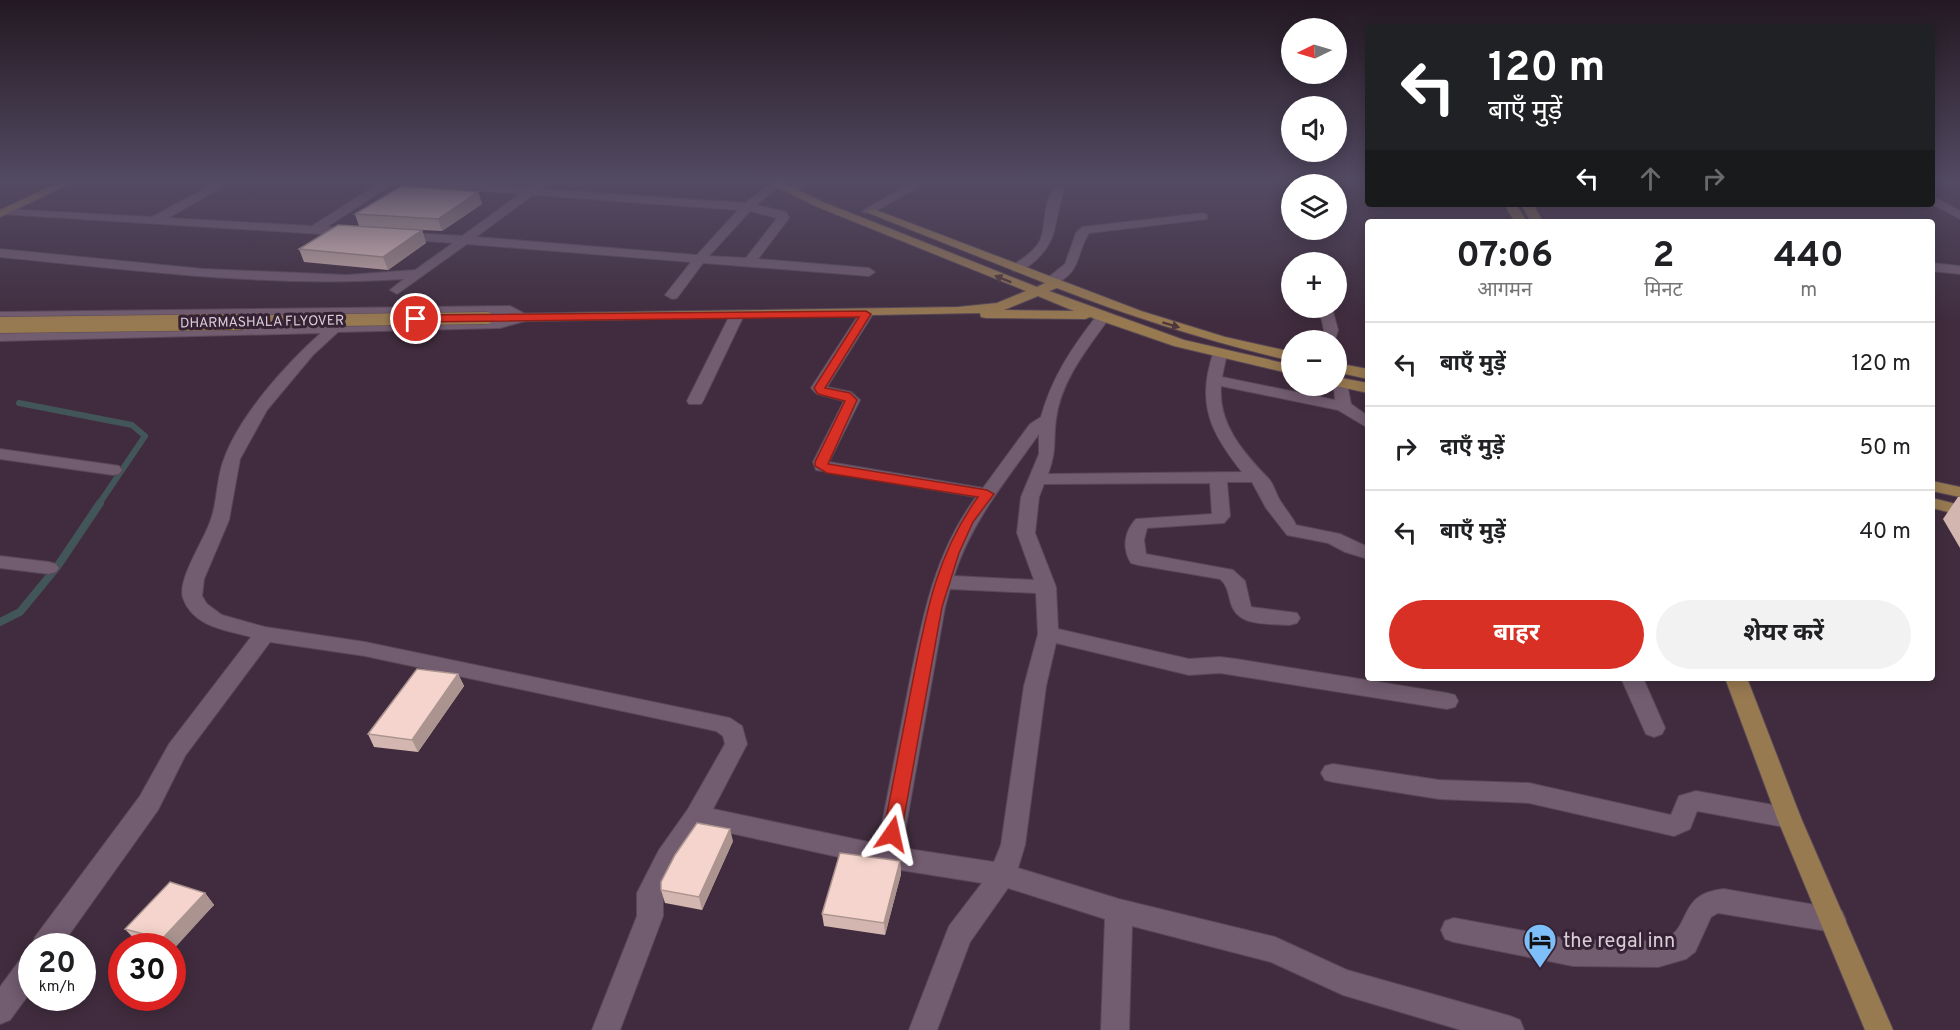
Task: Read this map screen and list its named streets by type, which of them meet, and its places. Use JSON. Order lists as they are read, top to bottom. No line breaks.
{"streets":{"main road":["DHARMASHALA FLYOVER"]},"places":{"hotel":["the regal inn"]},"north":"left","page":{"map_buttons":["+","−"],"turn":["120 m","बाएँ मुड़ें"],"eta":["07:06","आगमन","2","मिनट","440","m"],"list":[{"name":"बाएँ मुड़ें","value":"120 m"},{"name":"दाएँ मुड़ें","value":"50 m"},{"name":"बाएँ मुड़ें","value":"40 m"}],"buttons":["बाहर","शेयर करें"],"speed":"20 km/h","limit":"30"}}
